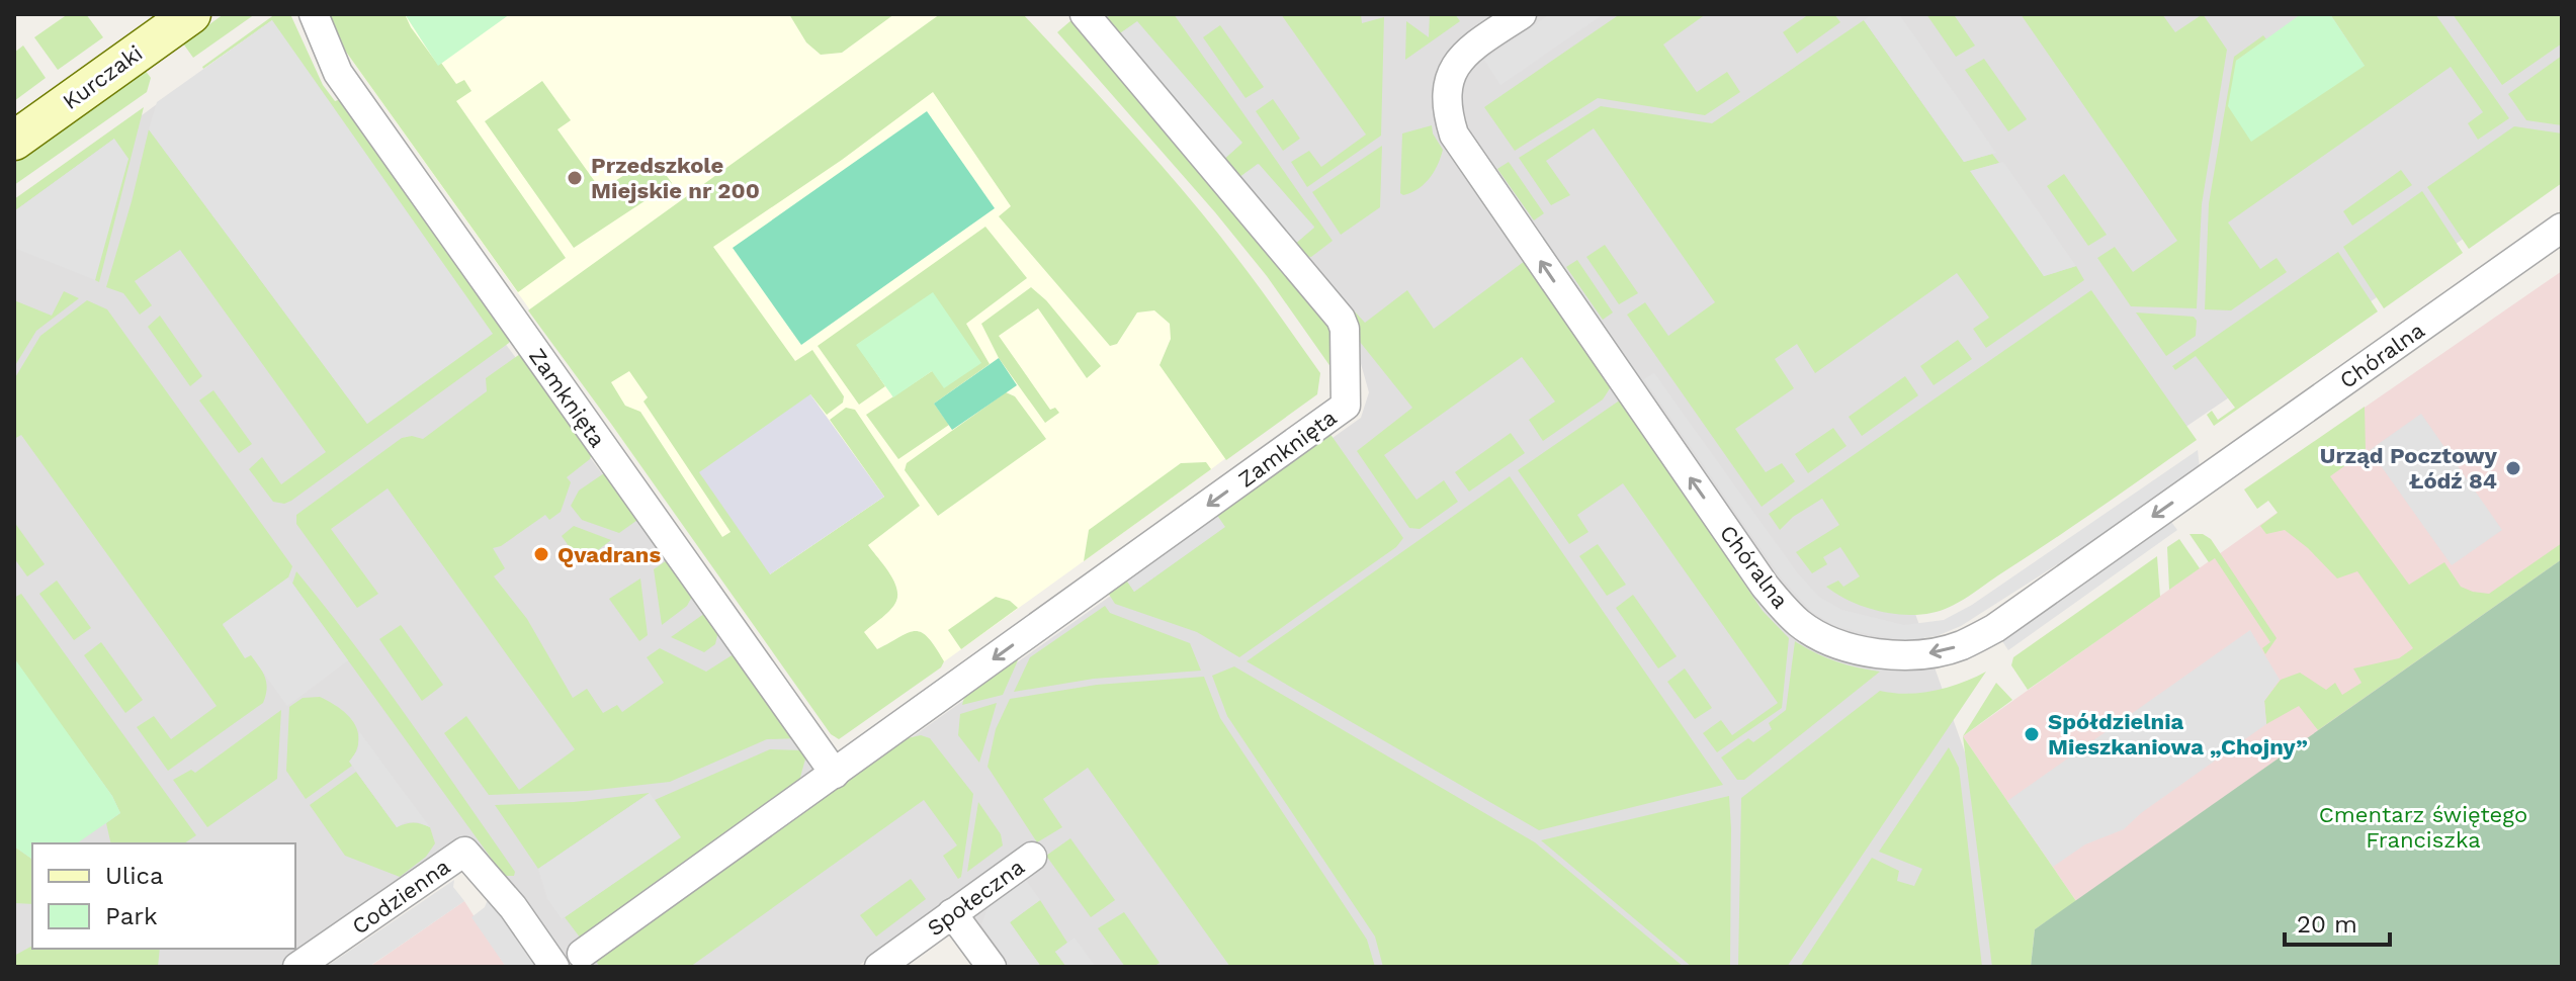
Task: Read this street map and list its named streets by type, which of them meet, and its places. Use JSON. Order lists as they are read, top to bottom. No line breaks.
{"streets":{"street":["Kurczaki","Chóralna","Zamknięta","Codzienna","Społeczna"]},"parks":["Cmentarz świętego Franciszka"],"places":["Przedszkole Miejskie nr 200","Urząd Pocztowy Łódź 84","Qvadrans","Spółdzielnia Mieszkaniowa „Chojny”"],"legend":["Ulica","Park"],"scale_bar":"20 m"}
